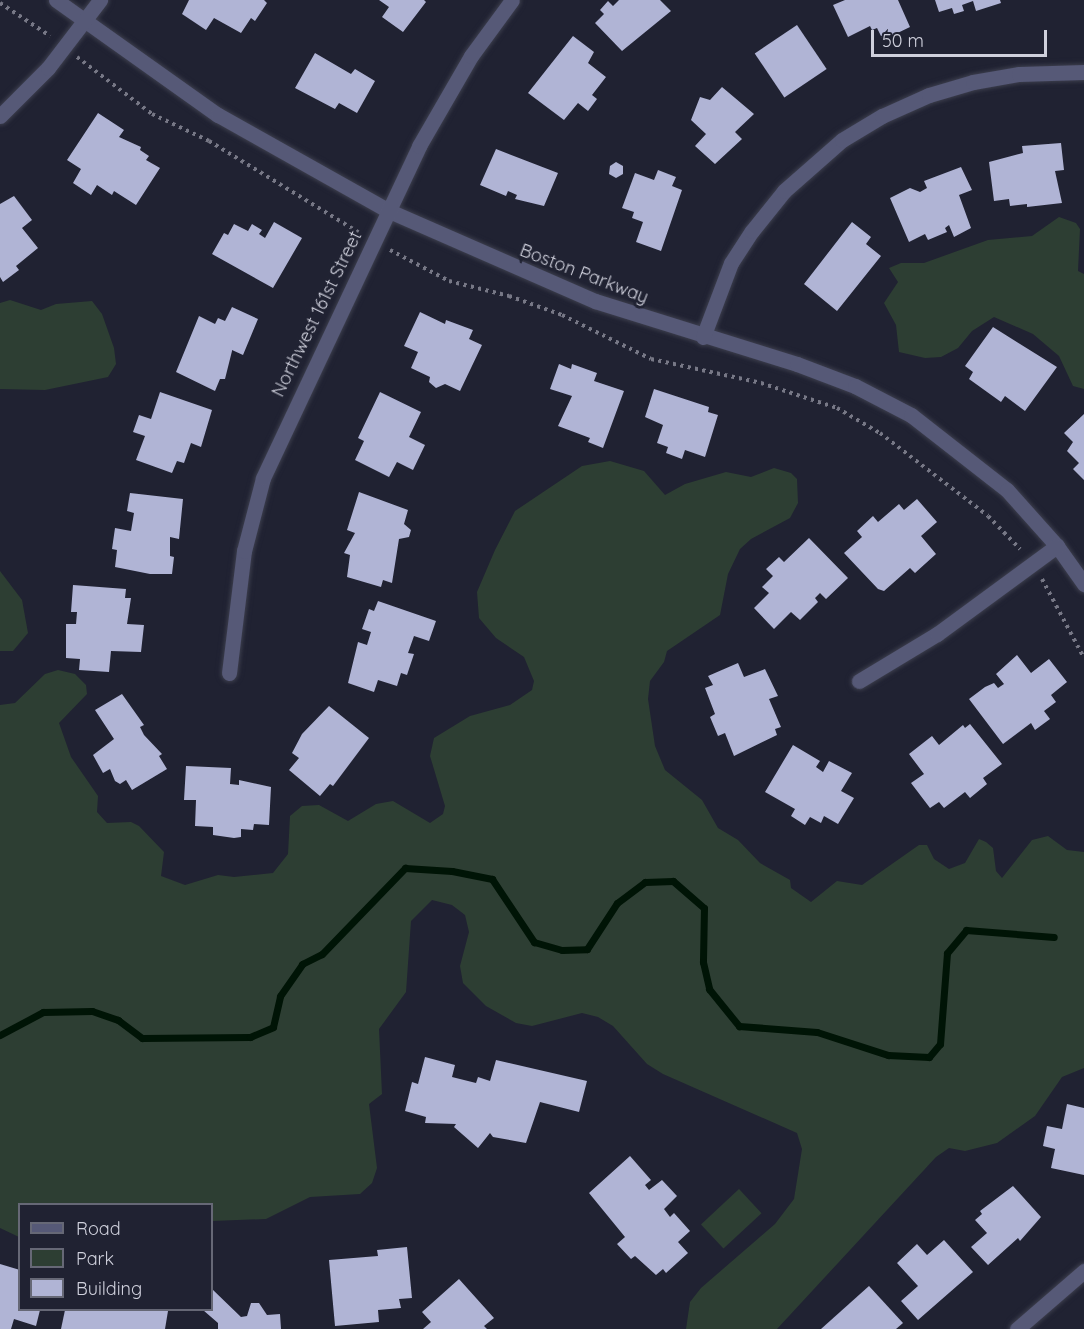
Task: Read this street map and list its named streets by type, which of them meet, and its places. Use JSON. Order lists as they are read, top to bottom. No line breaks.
{"streets":{"street":["Boston Parkway","Northwest 161st Street"]},"crossings":[["Boston Parkway","Northwest 161st Street"]],"legend":["Road","Park","Building"],"scale_bar":"50 m"}
